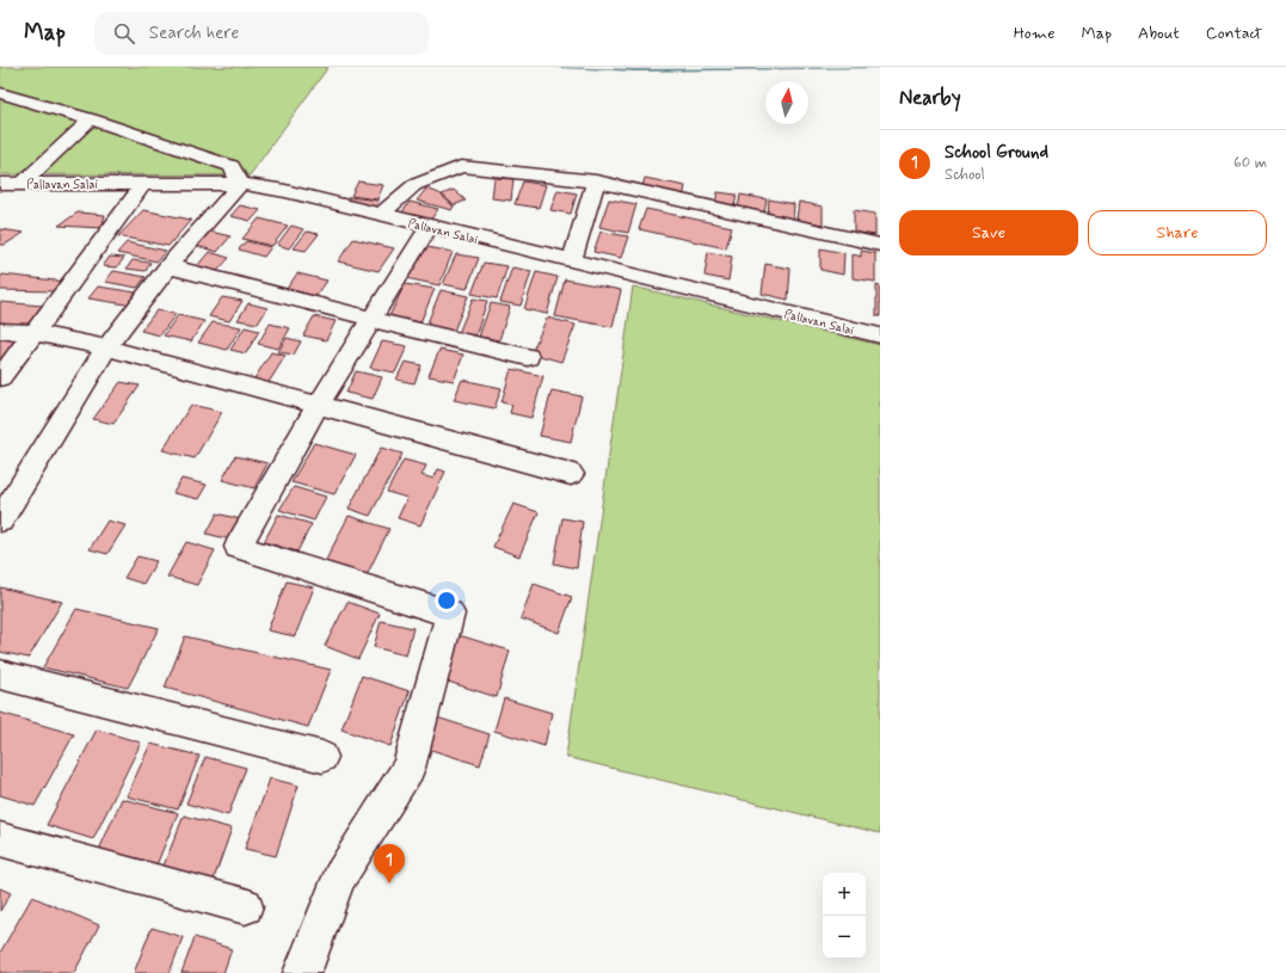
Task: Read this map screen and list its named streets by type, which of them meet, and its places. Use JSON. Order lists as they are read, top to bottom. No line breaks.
{"streets":{"street":["Pallavan Salai"]},"north":"top","page":{"header":"Map","search":"Search here","nav":["Home","Map","About","Contact"],"heading":"Nearby","list":[{"mark":"1","name":"School Ground","note":"School","value":"60 m"}],"buttons":["Save","Share"],"pins":"1","map_buttons":["+","−"]}}
